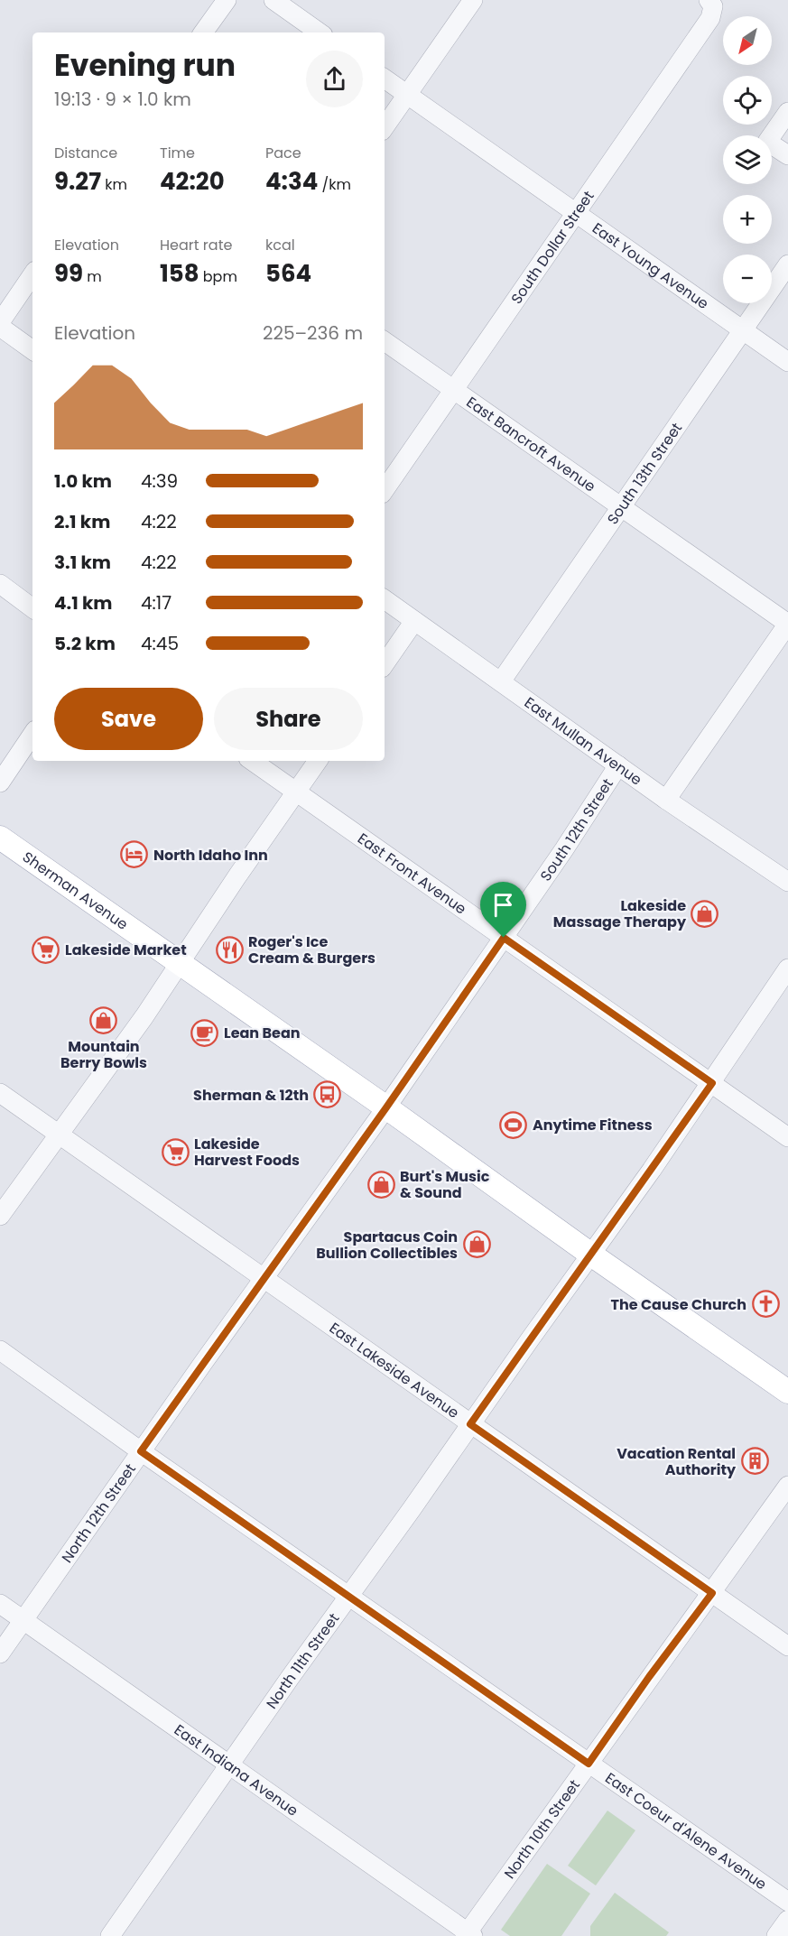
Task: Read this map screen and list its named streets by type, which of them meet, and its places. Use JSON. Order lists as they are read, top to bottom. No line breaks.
{"streets":{"main road":["Sherman Avenue"],"street":["South Dollar Street","East Young Avenue","East Bancroft Avenue","South 13th Street","East Mullan Avenue","South 12th Street","East Front Avenue","East Lakeside Avenue","North 12th Street","North 11th Street","East Indiana Avenue","North 10th Street","East Coeur d'Alene Avenue"]},"crossings":[["South Dollar Street","East Young Avenue"],["South Dollar Street","East Bancroft Avenue"],["East Young Avenue","South 13th Street"],["East Bancroft Avenue","South 13th Street"],["South 13th Street","East Mullan Avenue"],["East Mullan Avenue","South 12th Street"],["South 12th Street","East Front Avenue"],["South 12th Street","Sherman Avenue"],["South 12th Street","North 12th Street"],["East Front Avenue","North 11th Street"],["Sherman Avenue","North 12th Street"],["Sherman Avenue","North 11th Street"],["East Lakeside Avenue","North 12th Street"],["East Lakeside Avenue","North 11th Street"],["East Lakeside Avenue","North 10th Street"],["North 12th Street","East Indiana Avenue"],["North 12th Street","East Coeur d'Alene Avenue"],["North 11th Street","East Indiana Avenue"],["North 11th Street","East Coeur d'Alene Avenue"],["East Indiana Avenue","North 10th Street"],["North 10th Street","East Coeur d'Alene Avenue"]],"places":{"hotel":["North Idaho Inn"],"shop":["Lakeside Massage Therapy","Mountain Berry Bowls","Burt's Music & Sound","Spartacus Coin Bullion Collectibles"],"supermarket":["Lakeside Market","Lakeside Harvest Foods"],"restaurant":["Roger's Ice Cream & Burgers"],"cafe":["Lean Bean"],"bus stop":["Sherman & 12th"],"sports":["Anytime Fitness"],"church":["The Cause Church"],"building":["Vacation Rental Authority"]},"north":"bottom left","page":{"map_buttons":["+","−"],"heading":["Evening run","19:13 · 9 × 1.0 km"],"stats":[["Distance","9.27 km"],["Time","42:20"],["Pace","4:34 /km"],["Elevation","99 m"],["Heart rate","158 bpm"],["kcal","564"]],"chart":["Elevation","225–236 m"],"list":[{"name":"1.0 km","note":"4:39"},{"name":"2.1 km","note":"4:22"},{"name":"3.1 km","note":"4:22"},{"name":"4.1 km","note":"4:17"},{"name":"5.2 km","note":"4:45"}],"buttons":["Save","Share"]}}
